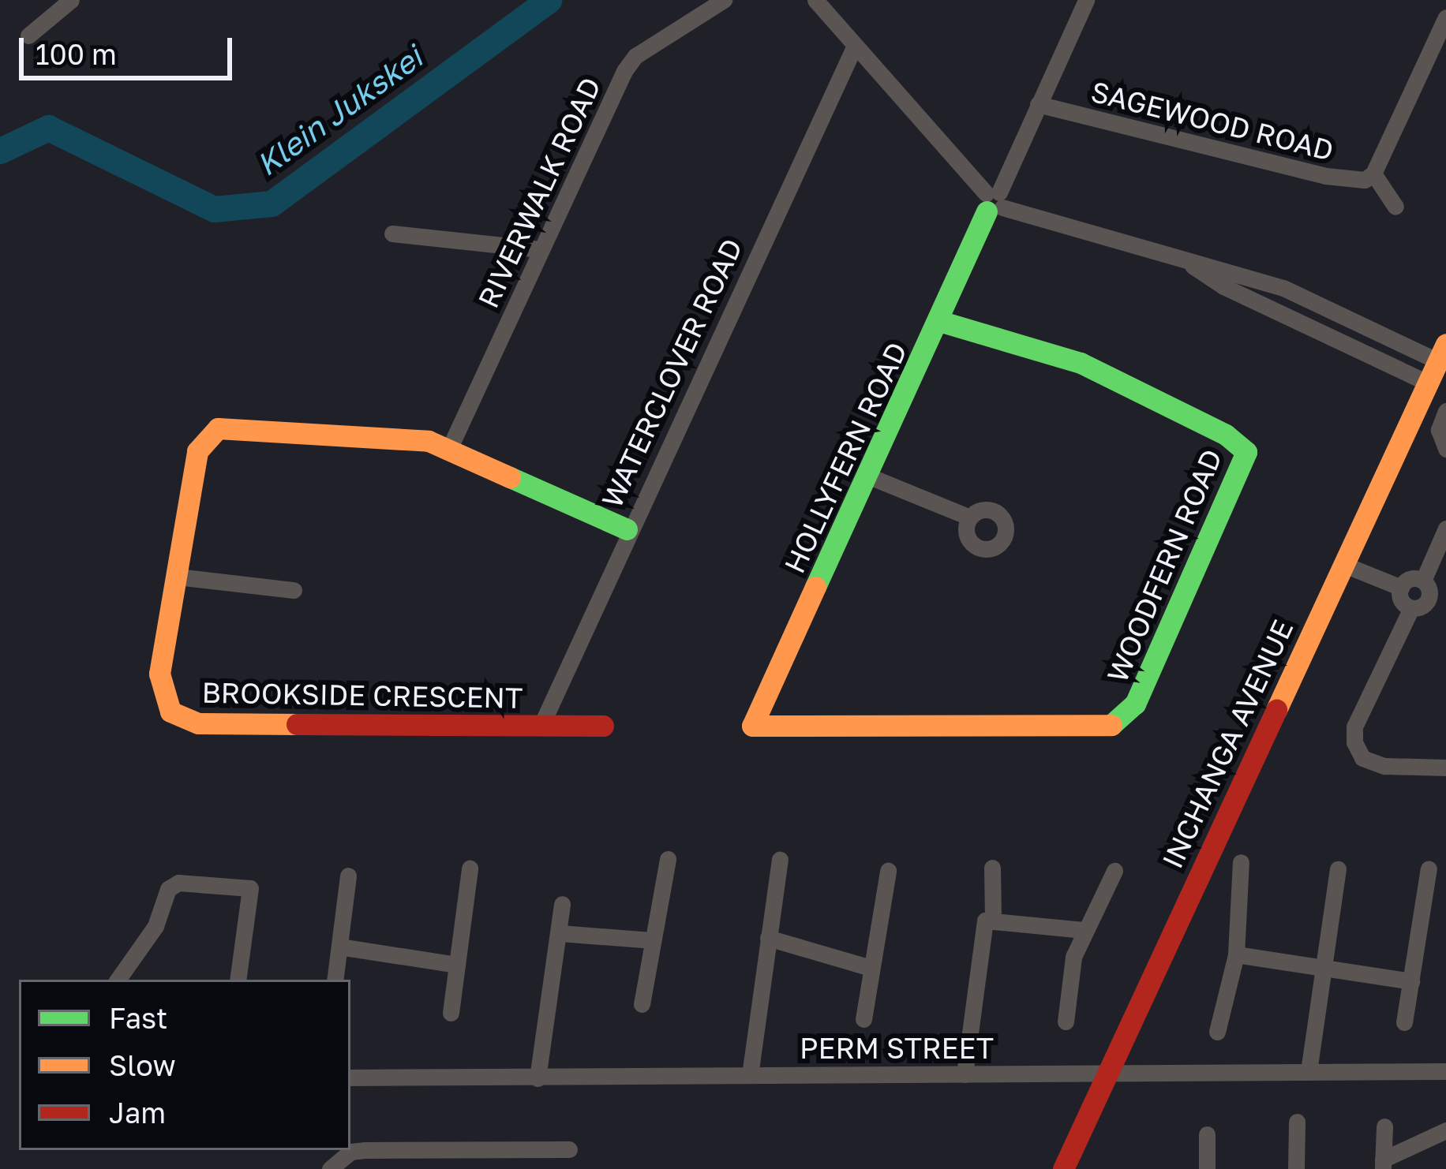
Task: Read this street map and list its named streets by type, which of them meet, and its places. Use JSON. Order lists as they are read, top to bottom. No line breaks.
{"streets":{"street":["SAGEWOOD ROAD","RIVERWALK ROAD","WATERCLOVER ROAD","HOLLYFERN ROAD","WOODFERN ROAD","BROOKSIDE CRESCENT","INCHANGA AVENUE","PERM STREET"]},"crossings":[["SAGEWOOD ROAD","HOLLYFERN ROAD"],["RIVERWALK ROAD","BROOKSIDE CRESCENT"],["WATERCLOVER ROAD","BROOKSIDE CRESCENT"],["HOLLYFERN ROAD","WOODFERN ROAD"],["INCHANGA AVENUE","PERM STREET"]],"water":["Klein Jukskei"],"legend":["Fast","Slow","Jam"],"scale_bar":"100 m"}
